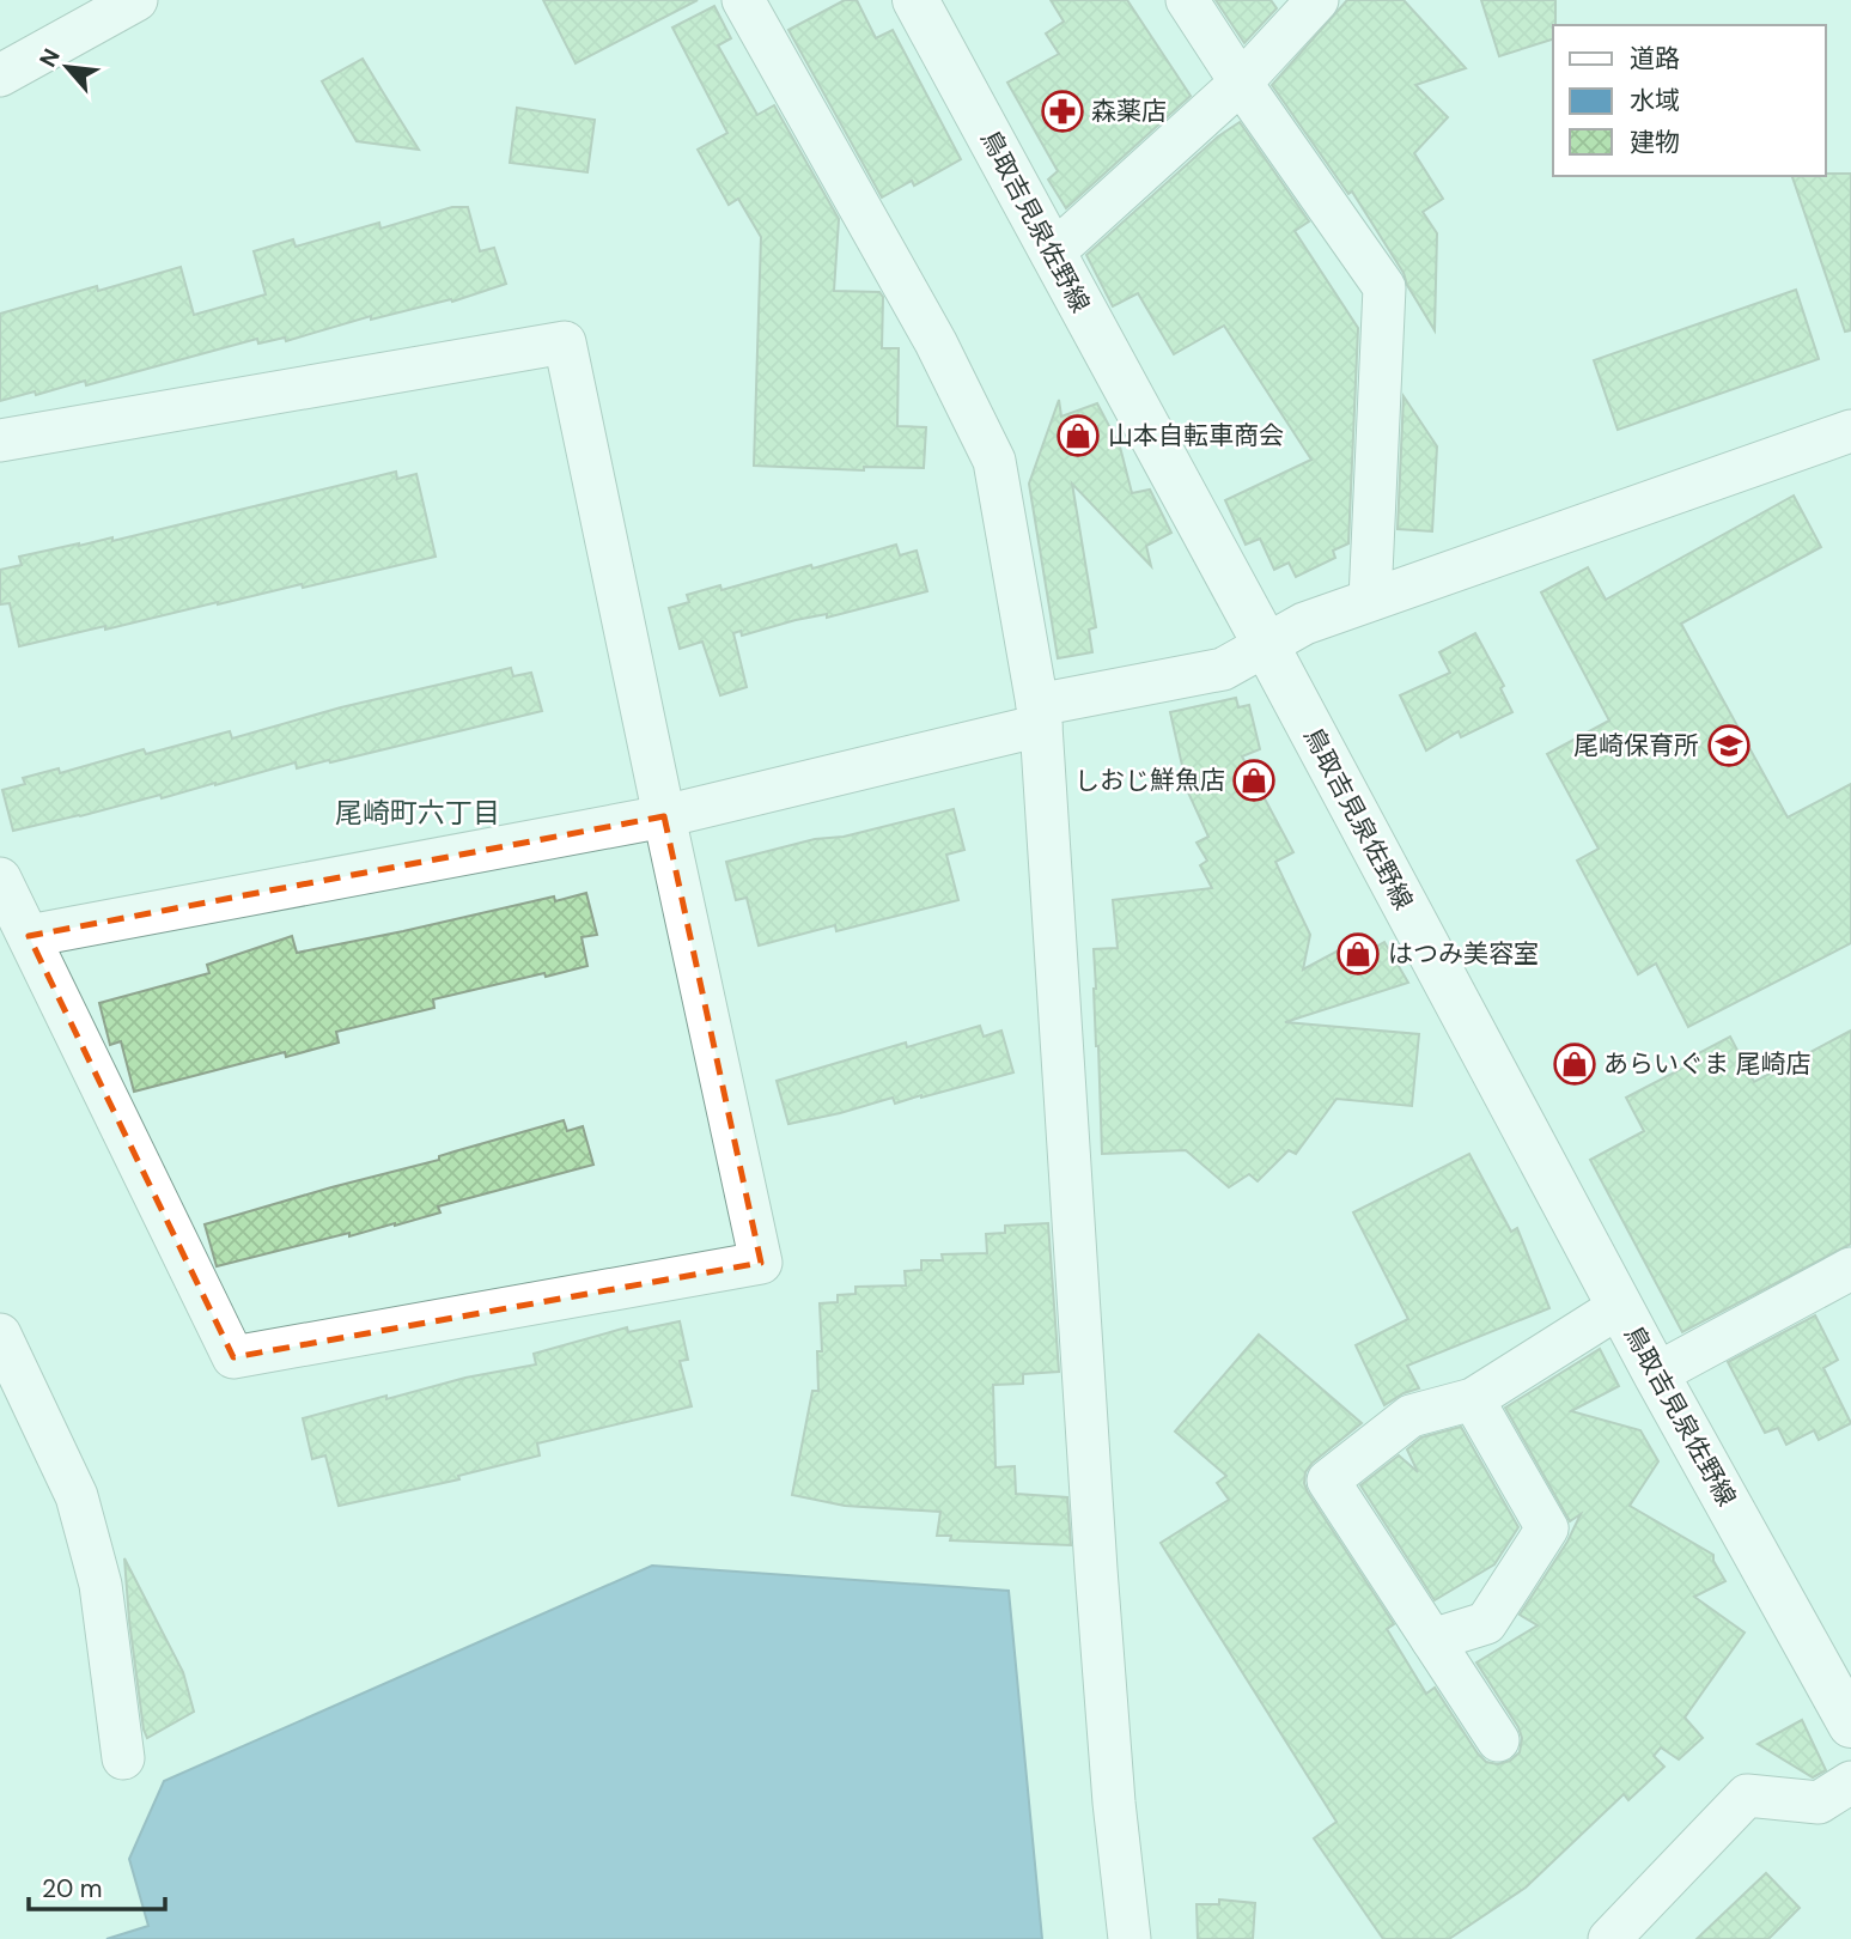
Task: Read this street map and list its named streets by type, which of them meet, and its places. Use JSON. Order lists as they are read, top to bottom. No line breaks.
{"streets":{"main road":["鳥取吉見泉佐野線"]},"districts":["尾崎町六丁目"],"places":{"pharmacy":["森薬店"],"shop":["山本自転車商会","しおじ鮮魚店","はつみ美容室","あらいぐま 尾崎店"],"school or university":["尾崎保育所"]},"legend":["道路","水域","建物"],"scale_bar":"20 m","north":"top left"}
